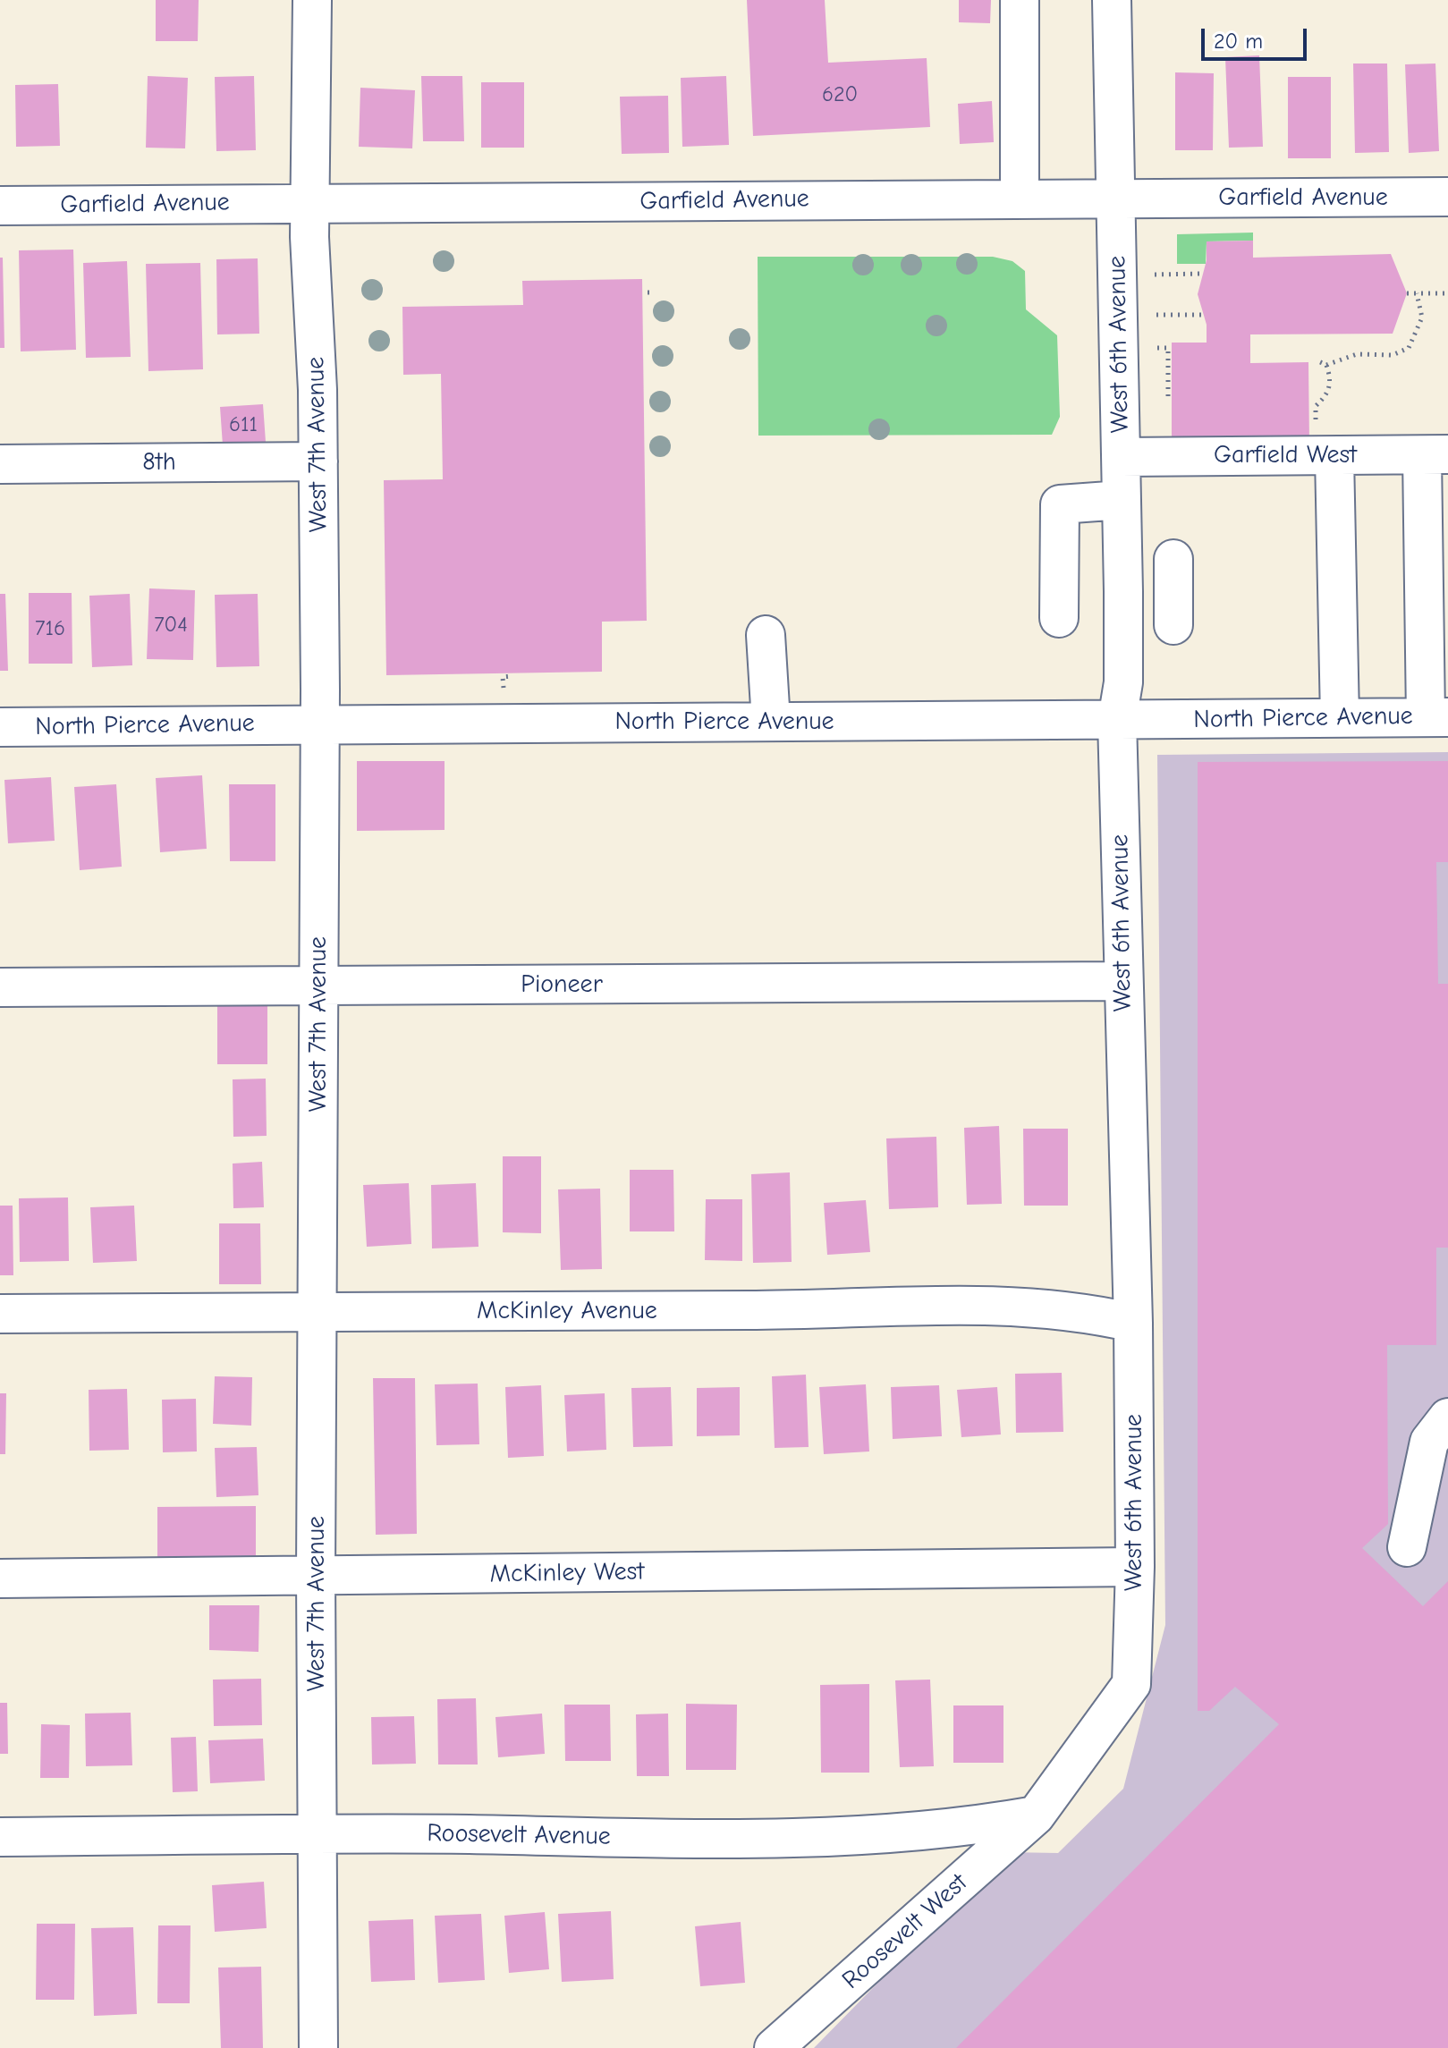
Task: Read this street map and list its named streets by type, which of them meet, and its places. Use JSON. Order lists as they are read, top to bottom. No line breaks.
{"streets":{"street":["Garfield Avenue","West 6th Avenue","West 7th Avenue","Garfield West","8th","North Pierce Avenue","Pioneer","McKinley Avenue","McKinley West","Roosevelt Avenue","Roosevelt West"]},"crossings":[["Garfield Avenue","West 6th Avenue"],["Garfield Avenue","West 7th Avenue"],["West 6th Avenue","Garfield West"],["West 6th Avenue","North Pierce Avenue"],["West 6th Avenue","Pioneer"],["West 6th Avenue","McKinley Avenue"],["West 6th Avenue","McKinley West"],["West 6th Avenue","Roosevelt Avenue"],["West 6th Avenue","Roosevelt West"],["West 7th Avenue","8th"],["West 7th Avenue","North Pierce Avenue"],["West 7th Avenue","Pioneer"],["West 7th Avenue","McKinley Avenue"],["West 7th Avenue","McKinley West"],["West 7th Avenue","Roosevelt Avenue"],["Roosevelt Avenue","Roosevelt West"]],"house_numbers":["620","611","704","716"],"scale_bar":"20 m"}
